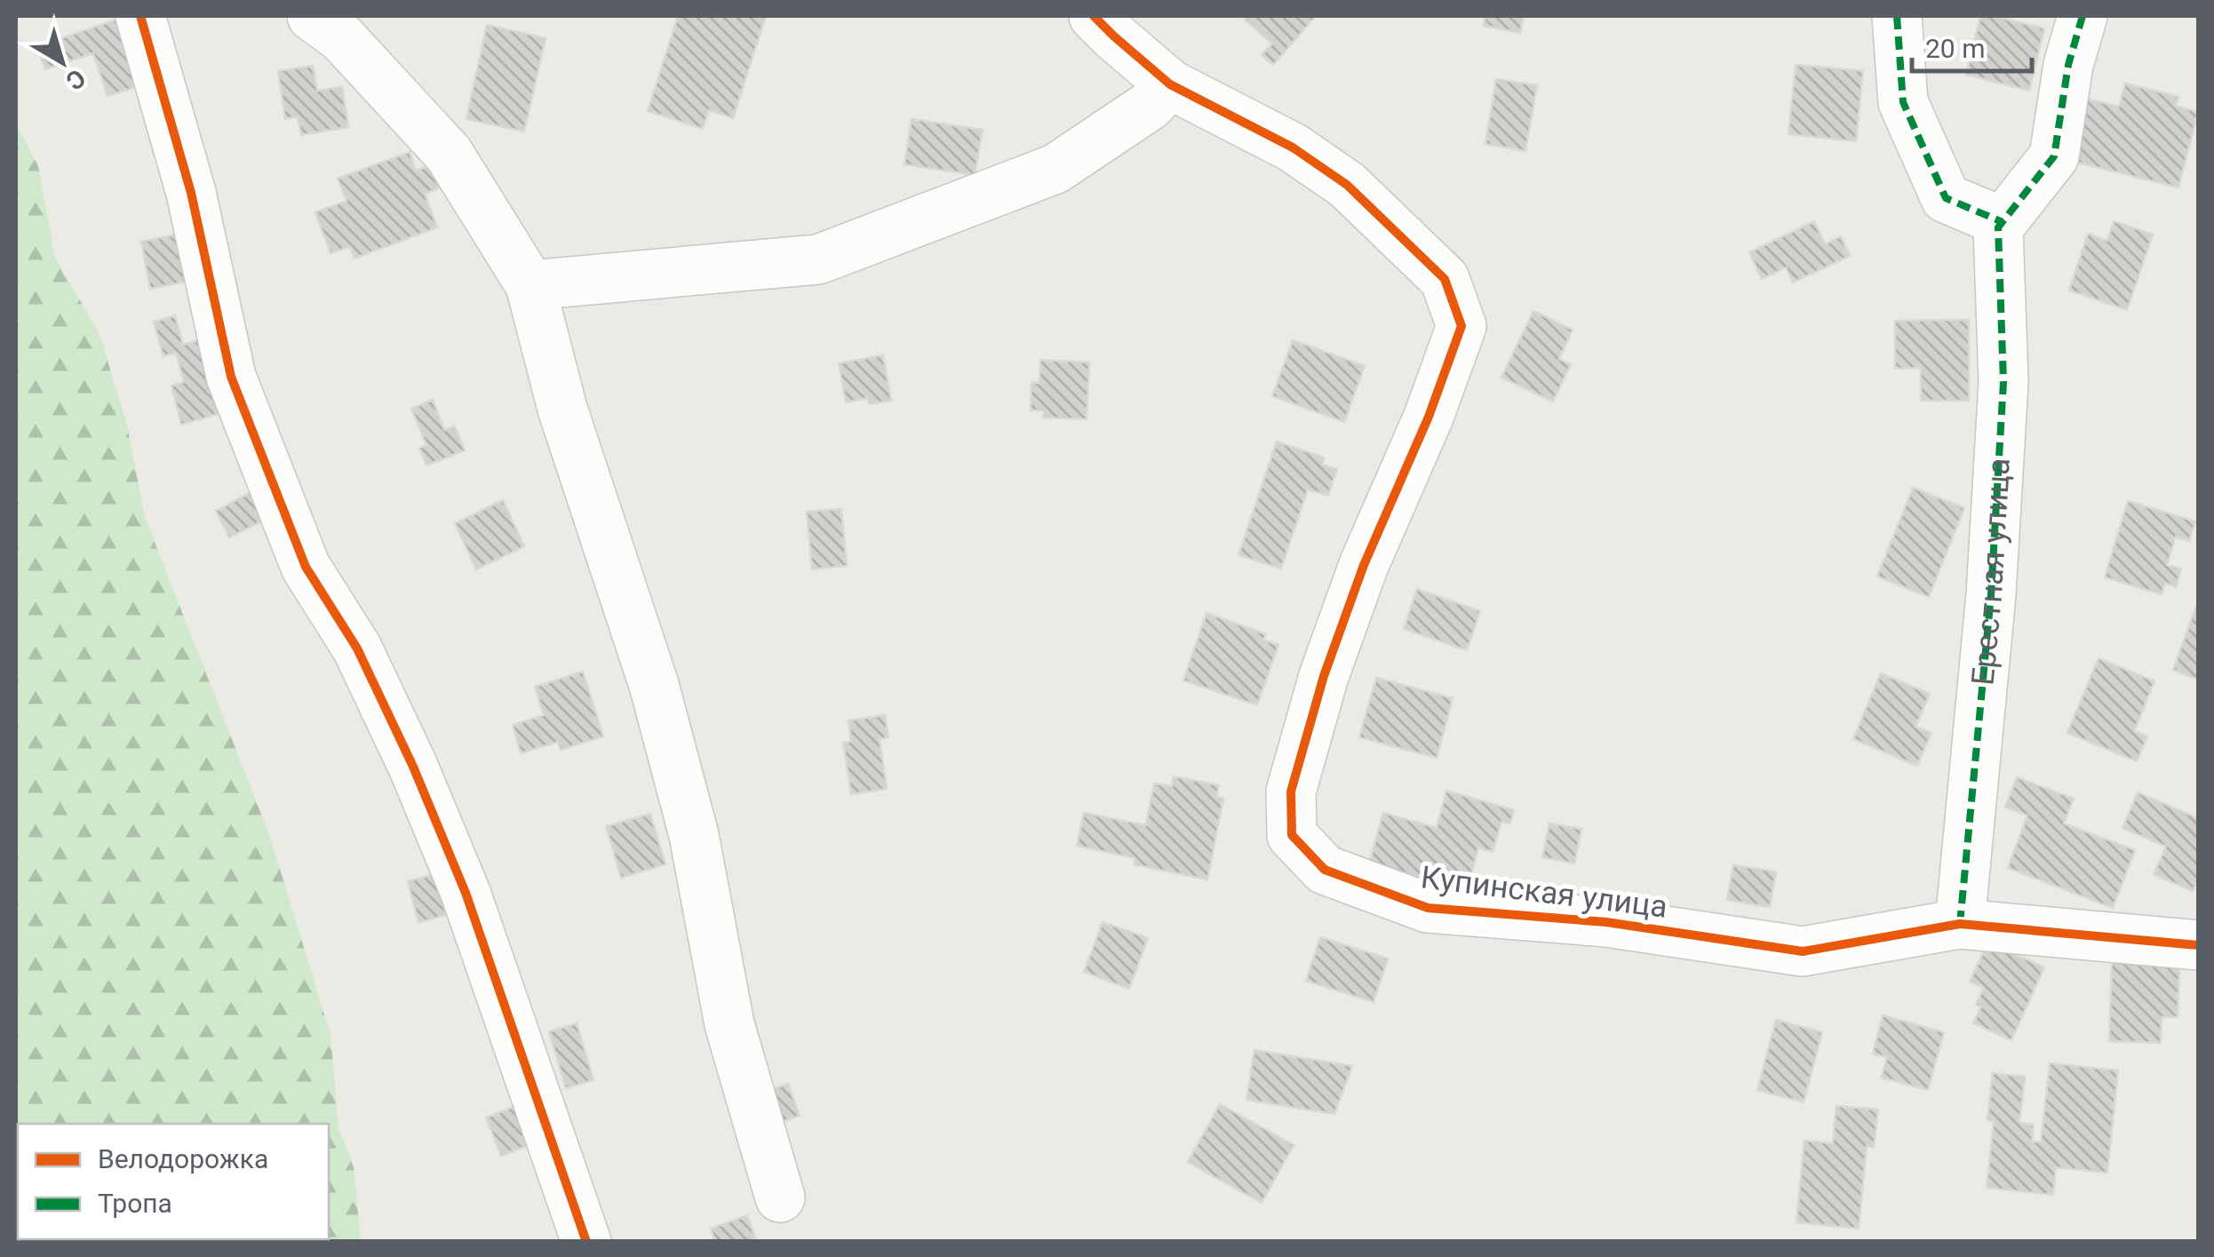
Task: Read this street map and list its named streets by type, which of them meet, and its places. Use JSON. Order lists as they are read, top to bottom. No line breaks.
{"streets":{"street":["Ерестная улица","Купинская улица"]},"crossings":[["Ерестная улица","Купинская улица"]],"legend":["Велодорожка","Тропа"],"scale_bar":"20 m","north":"bottom right"}
